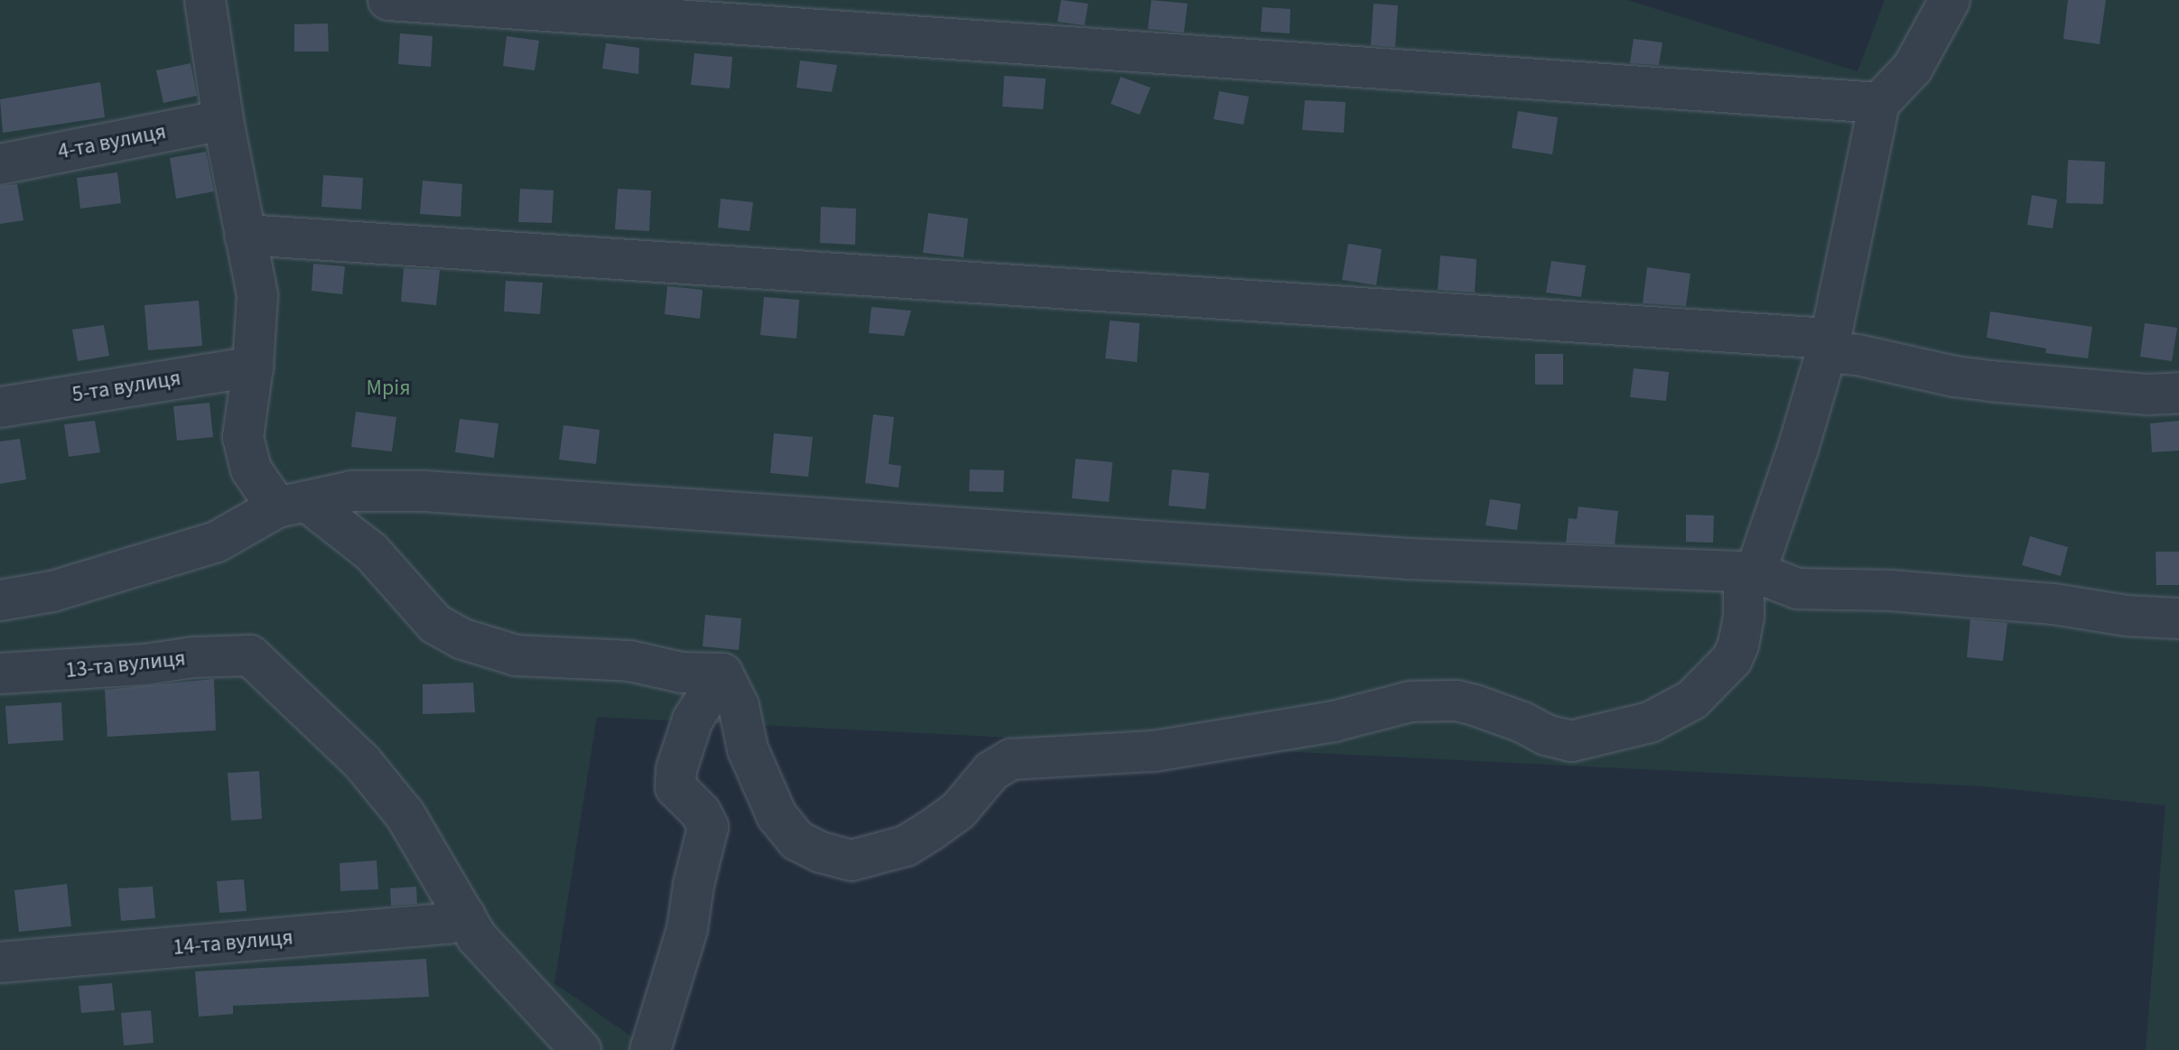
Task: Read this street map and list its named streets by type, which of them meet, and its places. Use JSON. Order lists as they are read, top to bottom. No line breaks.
{"streets":{"street":["4-та вулиця","5-та вулиця","13-та вулиця","14-та вулиця"]},"crossings":[["13-та вулиця","14-та вулиця"]],"parks":["Мрія"]}
